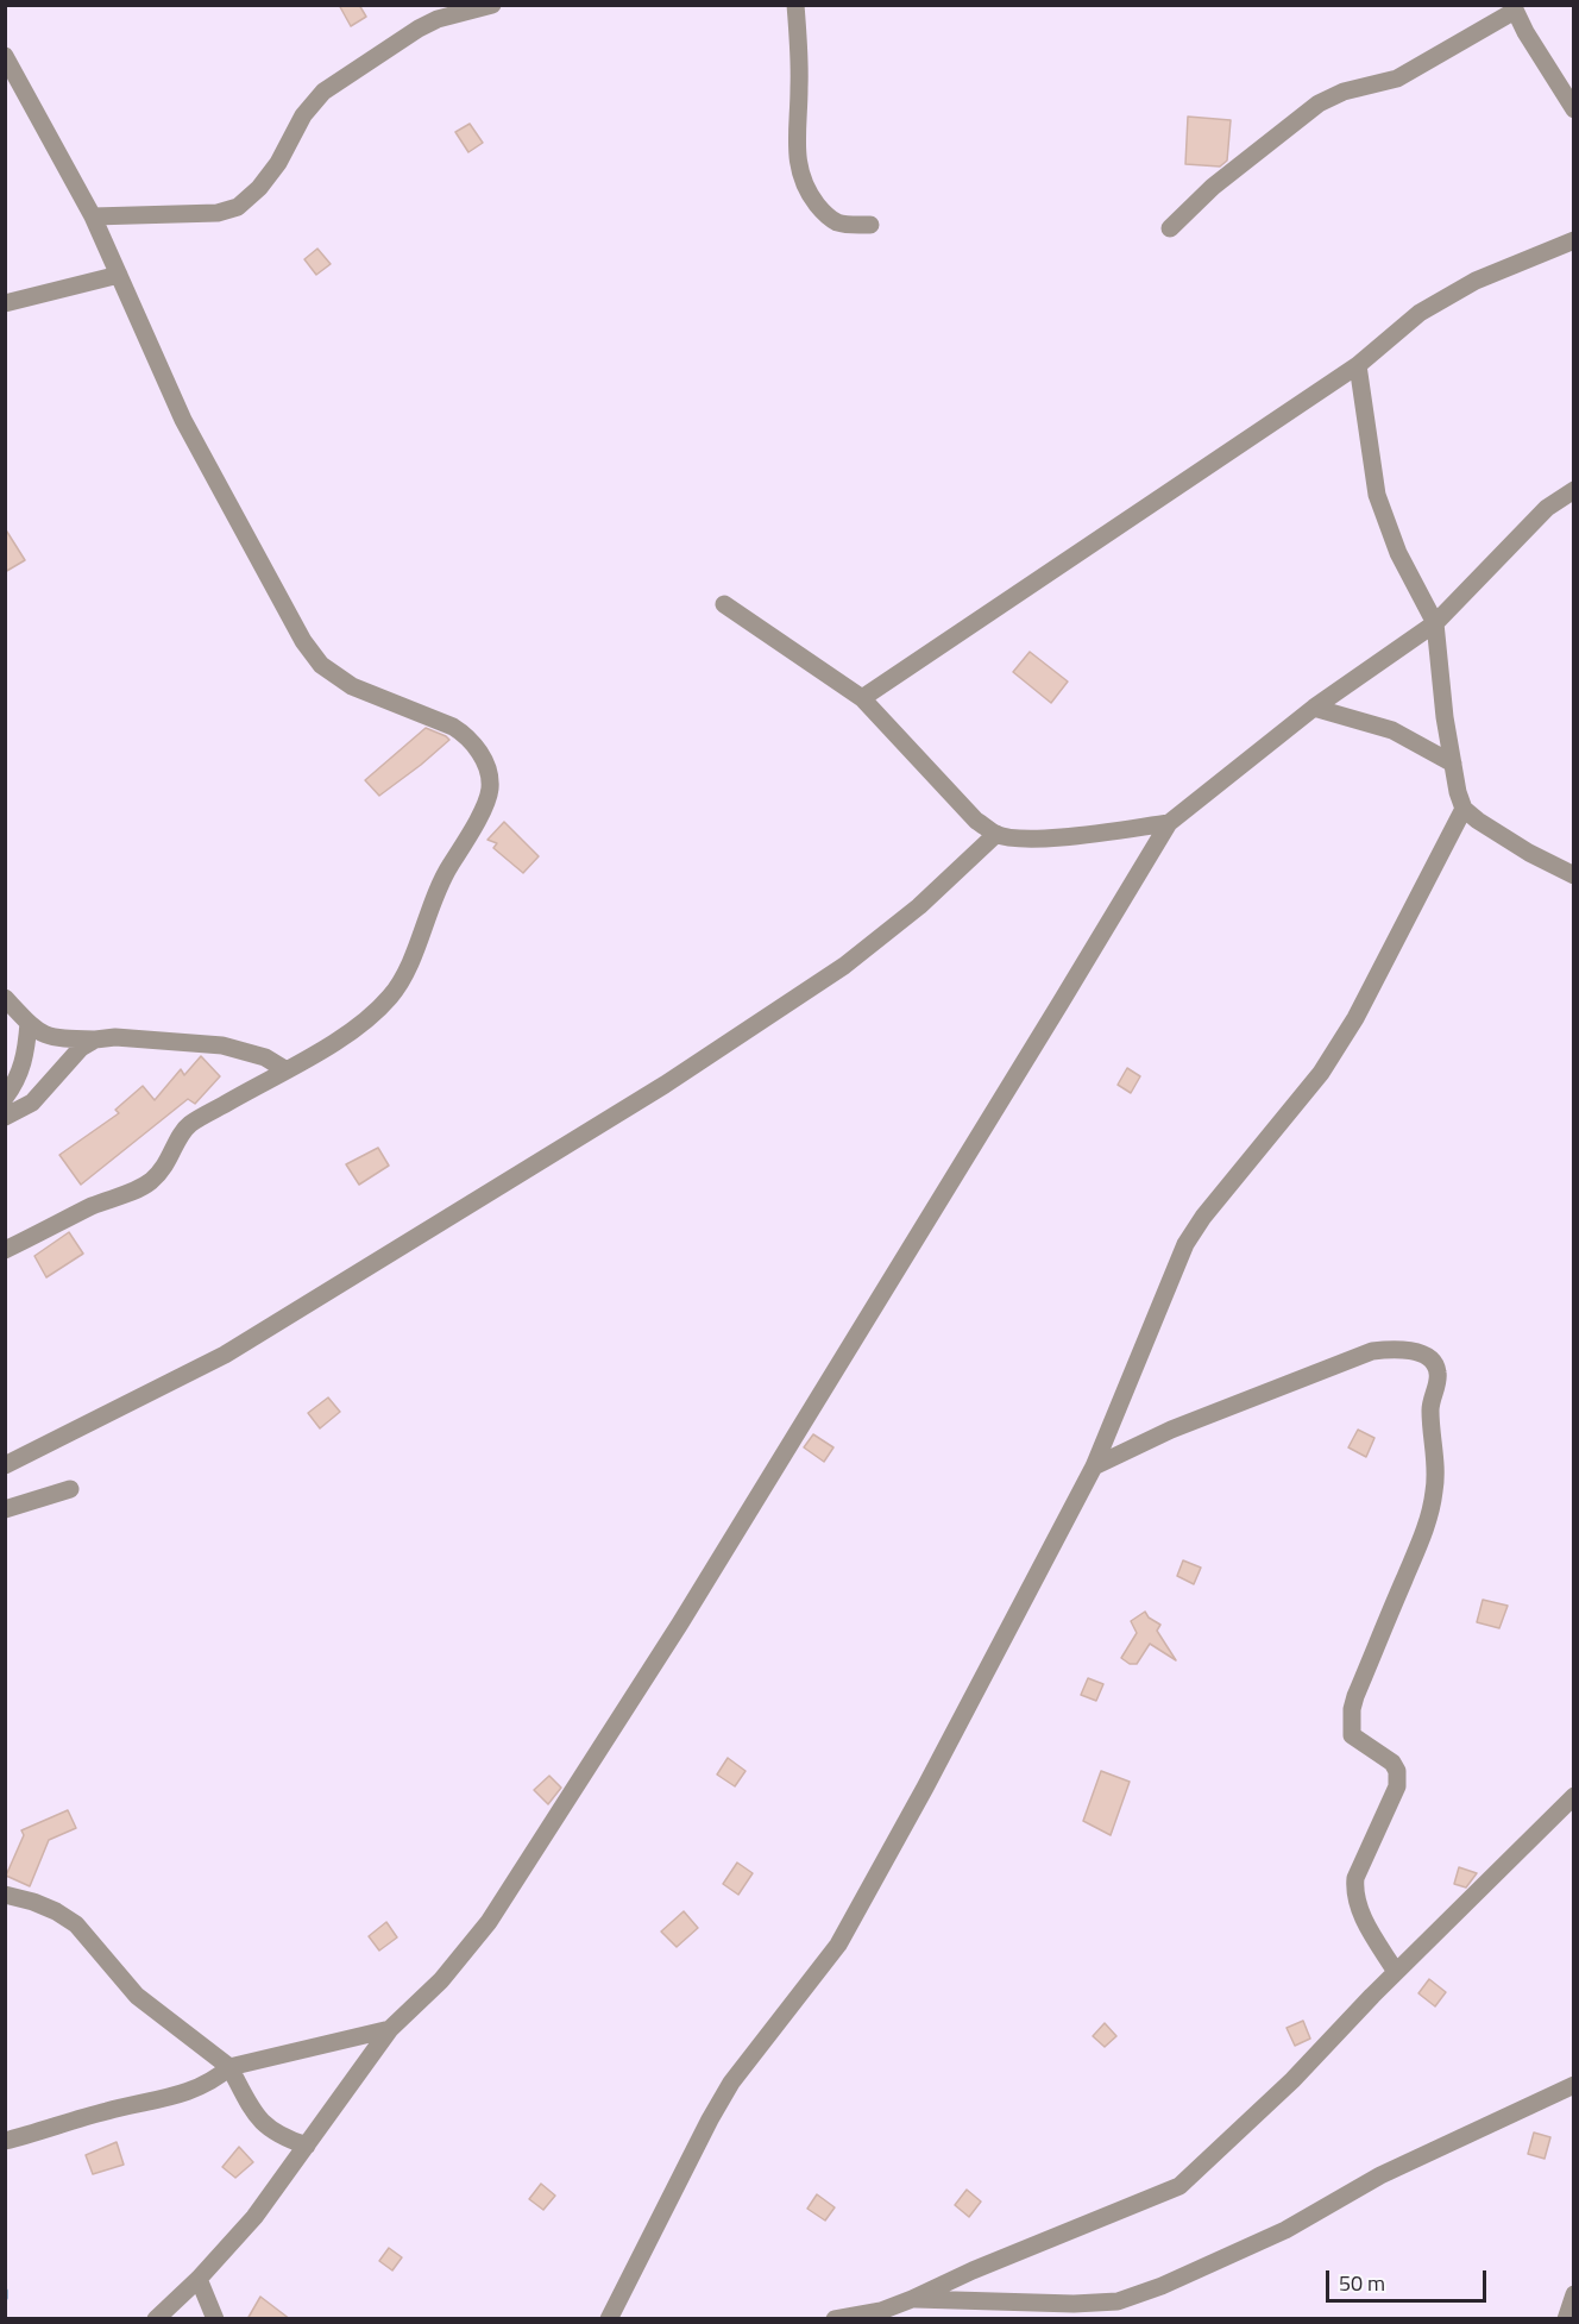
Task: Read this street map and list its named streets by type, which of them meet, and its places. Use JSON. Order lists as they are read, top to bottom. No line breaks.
{"scale_bar":"50 m"}
